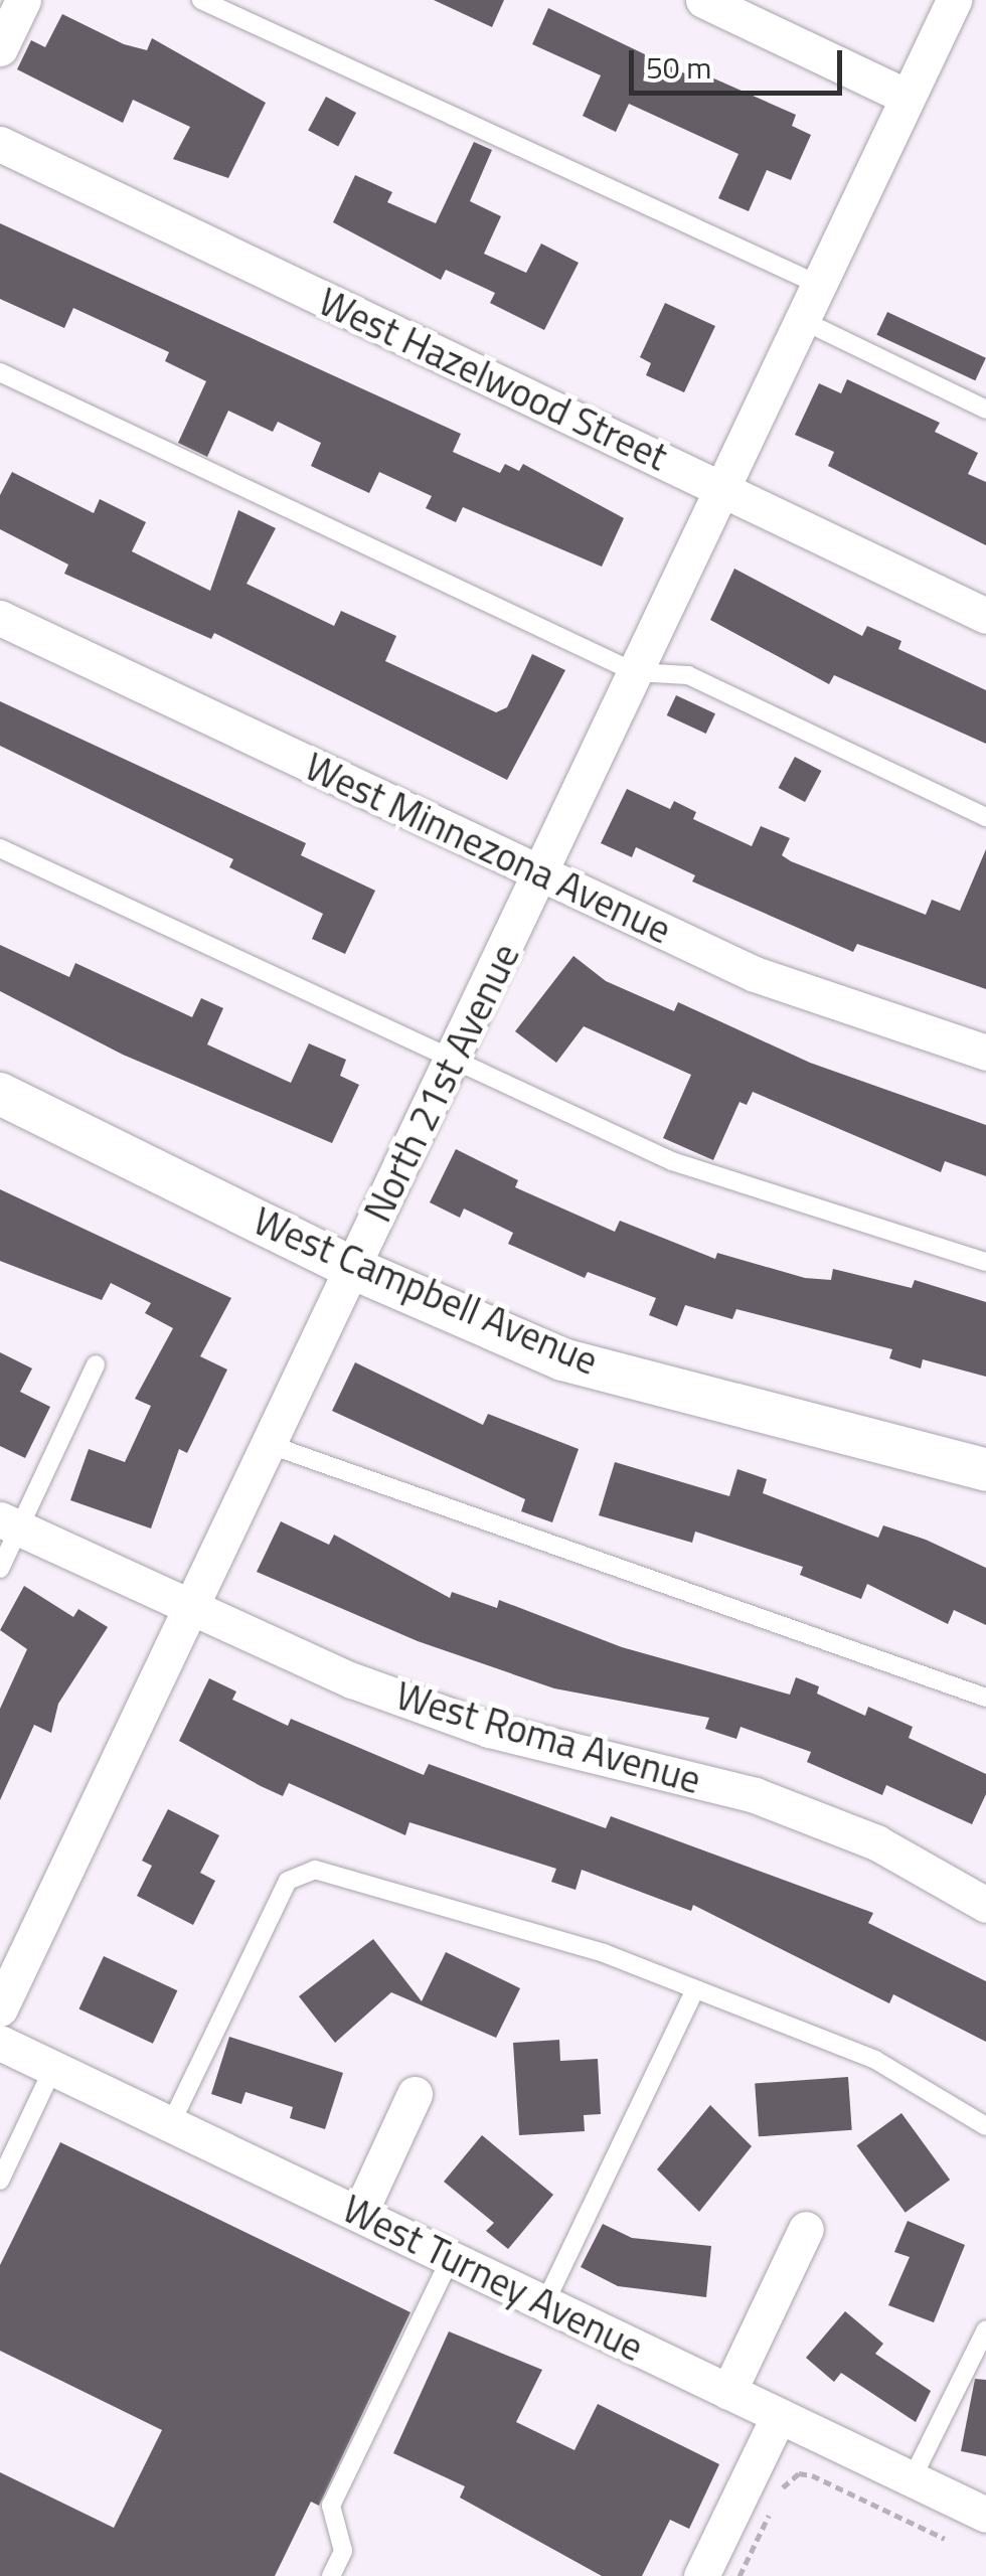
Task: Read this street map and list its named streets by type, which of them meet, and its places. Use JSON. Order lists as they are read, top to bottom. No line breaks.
{"streets":{"street":["West Hazelwood Street","West Minnezona Avenue","North 21st Avenue","West Campbell Avenue","West Roma Avenue","West Turney Avenue"]},"crossings":[["West Hazelwood Street","North 21st Avenue"],["West Minnezona Avenue","North 21st Avenue"],["North 21st Avenue","West Campbell Avenue"],["North 21st Avenue","West Roma Avenue"]],"scale_bar":"50 m"}
